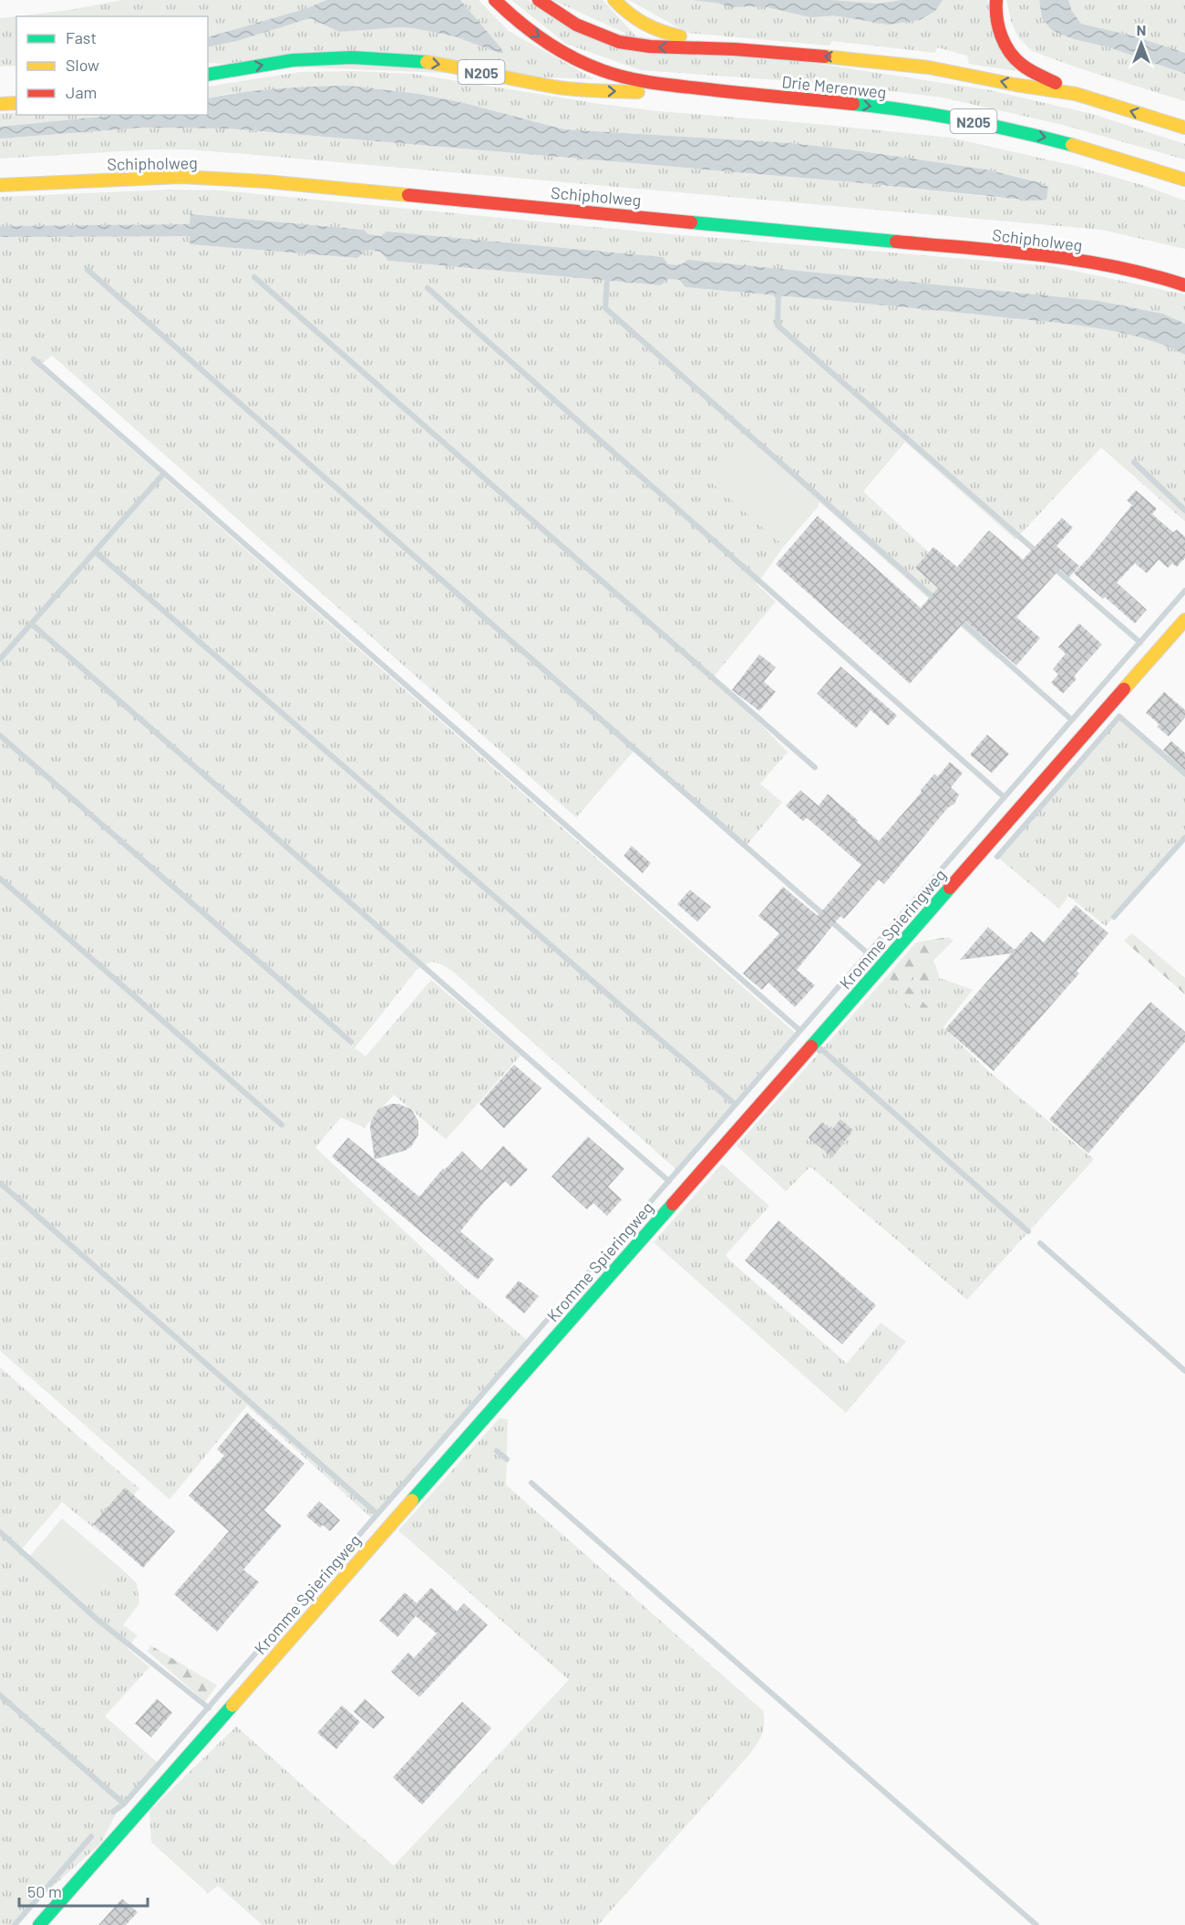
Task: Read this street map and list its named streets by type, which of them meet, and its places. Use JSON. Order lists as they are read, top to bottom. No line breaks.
{"streets":{"main road":["N205","Drie Merenweg","Schipholweg","Kromme Spieringweg"]},"crossings":[["N205","Drie Merenweg"]],"legend":["Fast","Slow","Jam"],"scale_bar":"50 m","north":"top"}
